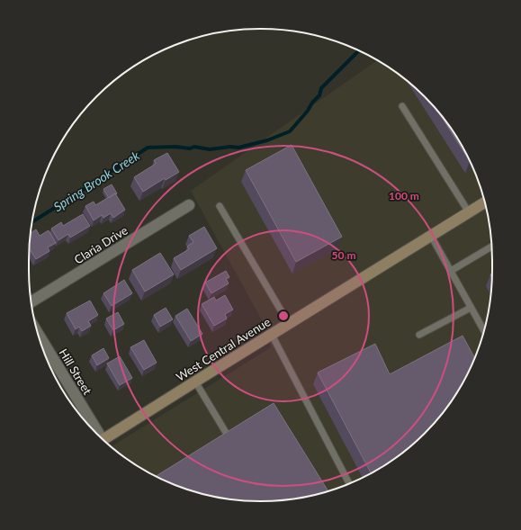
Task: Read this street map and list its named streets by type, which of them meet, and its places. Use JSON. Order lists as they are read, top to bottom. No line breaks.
{"streets":{"street":["Claria Drive","West Central Avenue","Hill Street"]},"water":["Spring Brook Creek"],"rings":["100 m","50 m"]}
